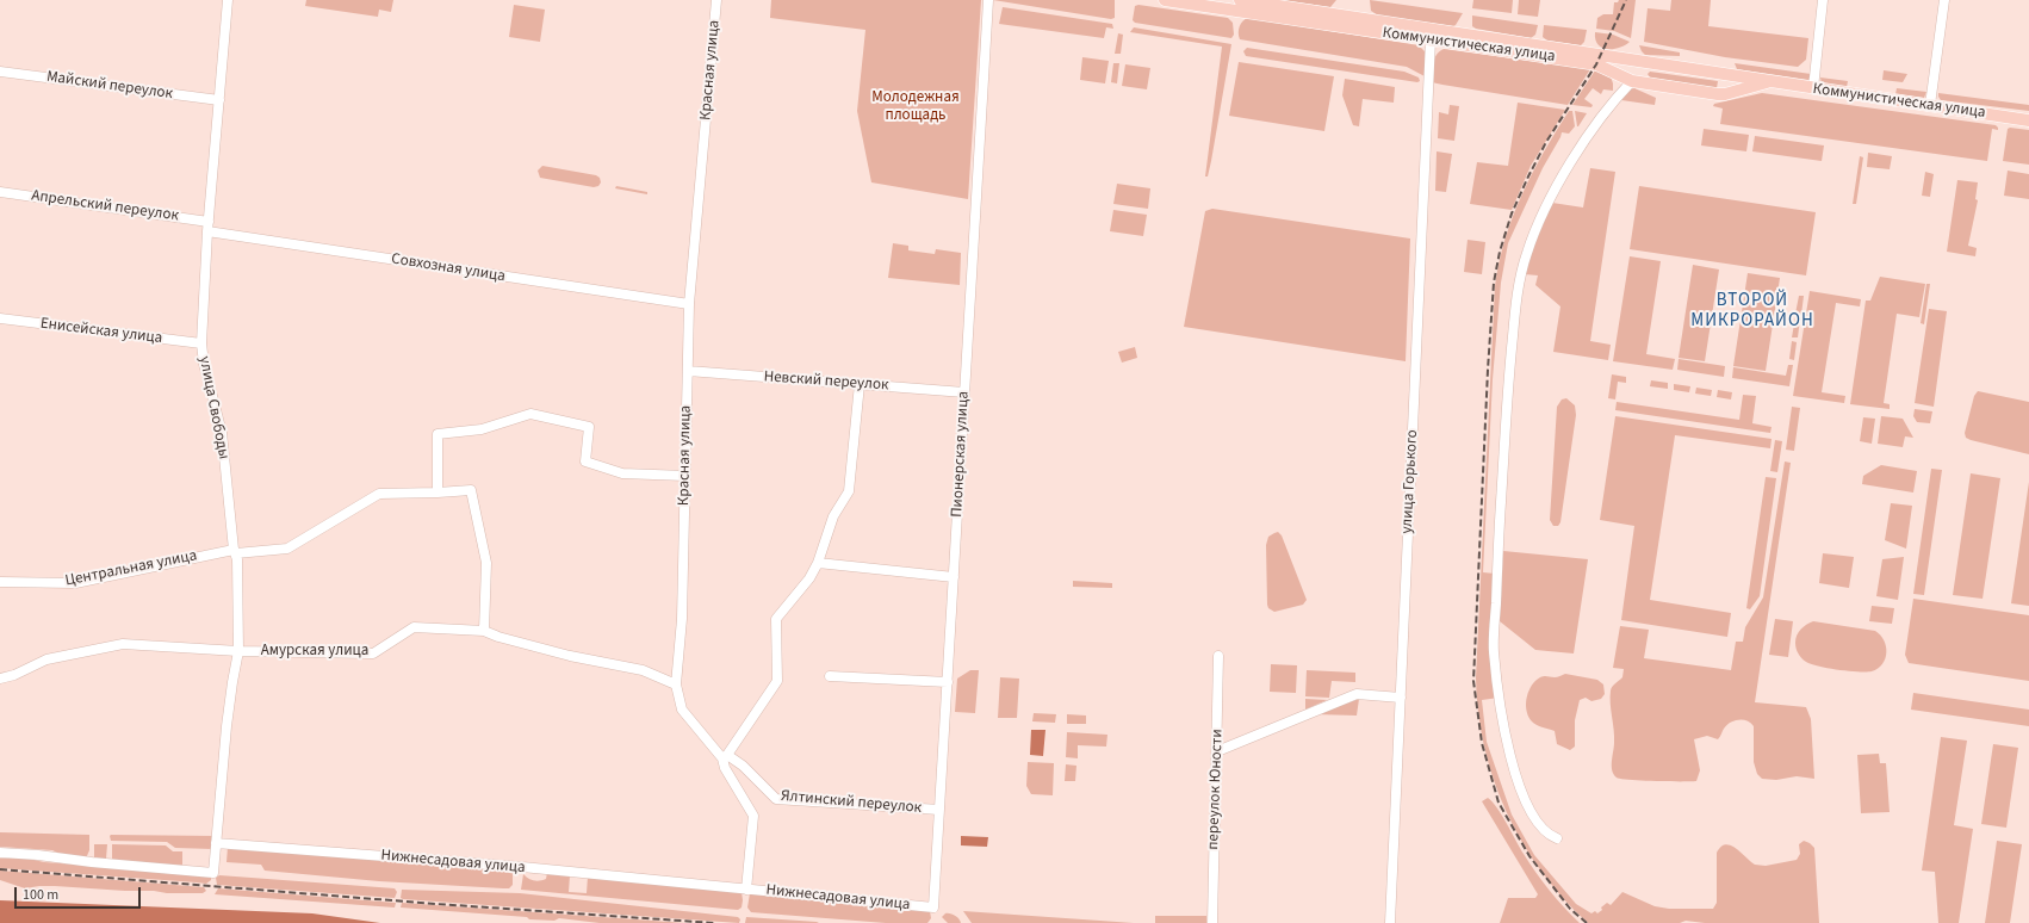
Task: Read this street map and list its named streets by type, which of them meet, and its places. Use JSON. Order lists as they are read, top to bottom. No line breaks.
{"streets":{"main road":["Коммунистическая улица"],"street":["Красная улица","Майский переулок","Апрельский переулок","Совхозная улица","Енисейская улица","Невский переулок","улица Свободы","Пионерская улица","улица Горького","Центральная улица","Амурская улица","переулок Юности","Ялтинский переулок","Нижнесадовая улица"]},"crossings":[["Коммунистическая улица","улица Горького"],["Красная улица","Совхозная улица"],["Красная улица","Невский переулок"],["Красная улица","Амурская улица"],["Красная улица","Ялтинский переулок"],["Красная улица","Нижнесадовая улица"],["Майский переулок","улица Свободы"],["Апрельский переулок","Совхозная улица"],["Апрельский переулок","улица Свободы"],["Совхозная улица","улица Свободы"],["Енисейская улица","улица Свободы"],["Невский переулок","Пионерская улица"],["улица Свободы","Центральная улица"],["улица Свободы","Амурская улица"],["улица Свободы","Нижнесадовая улица"],["Пионерская улица","Ялтинский переулок"],["Пионерская улица","Нижнесадовая улица"],["Центральная улица","Амурская улица"]],"districts":["ВТОРОЙ МИКРОРАЙОН"],"parks":["Молодежная площадь"],"scale_bar":"100 m"}
